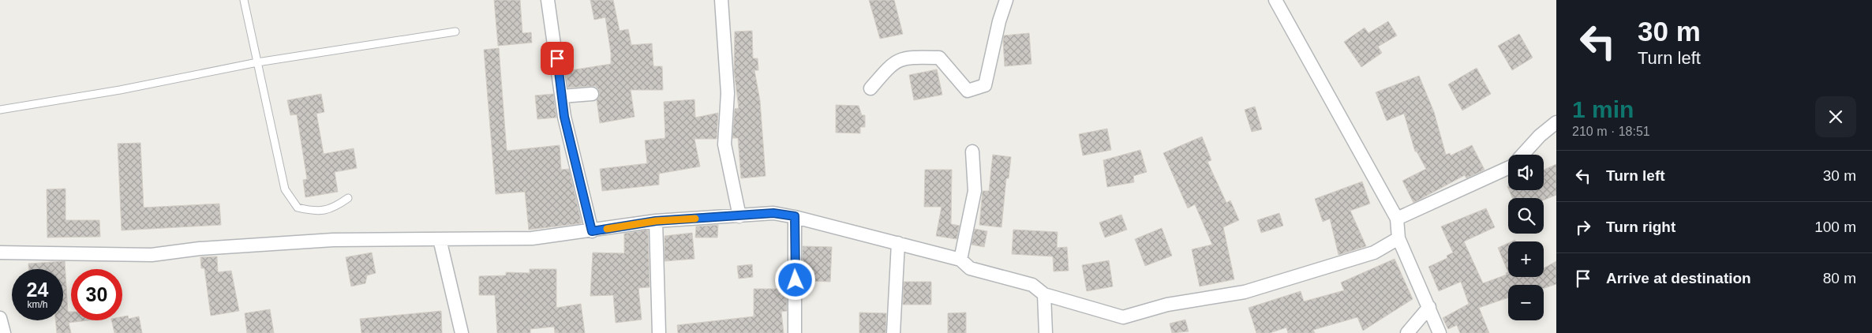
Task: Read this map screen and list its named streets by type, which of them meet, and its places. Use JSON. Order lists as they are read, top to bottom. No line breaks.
{"page":{"turn":["30 m","Turn left"],"heading":["1 min","210 m · 18:51"],"list":[{"name":"Turn left","value":"30 m"},{"name":"Turn right","value":"100 m"},{"name":"Arrive at destination","value":"80 m"}],"map_buttons":["+","−"],"speed":"24 km/h","limit":"30"}}
